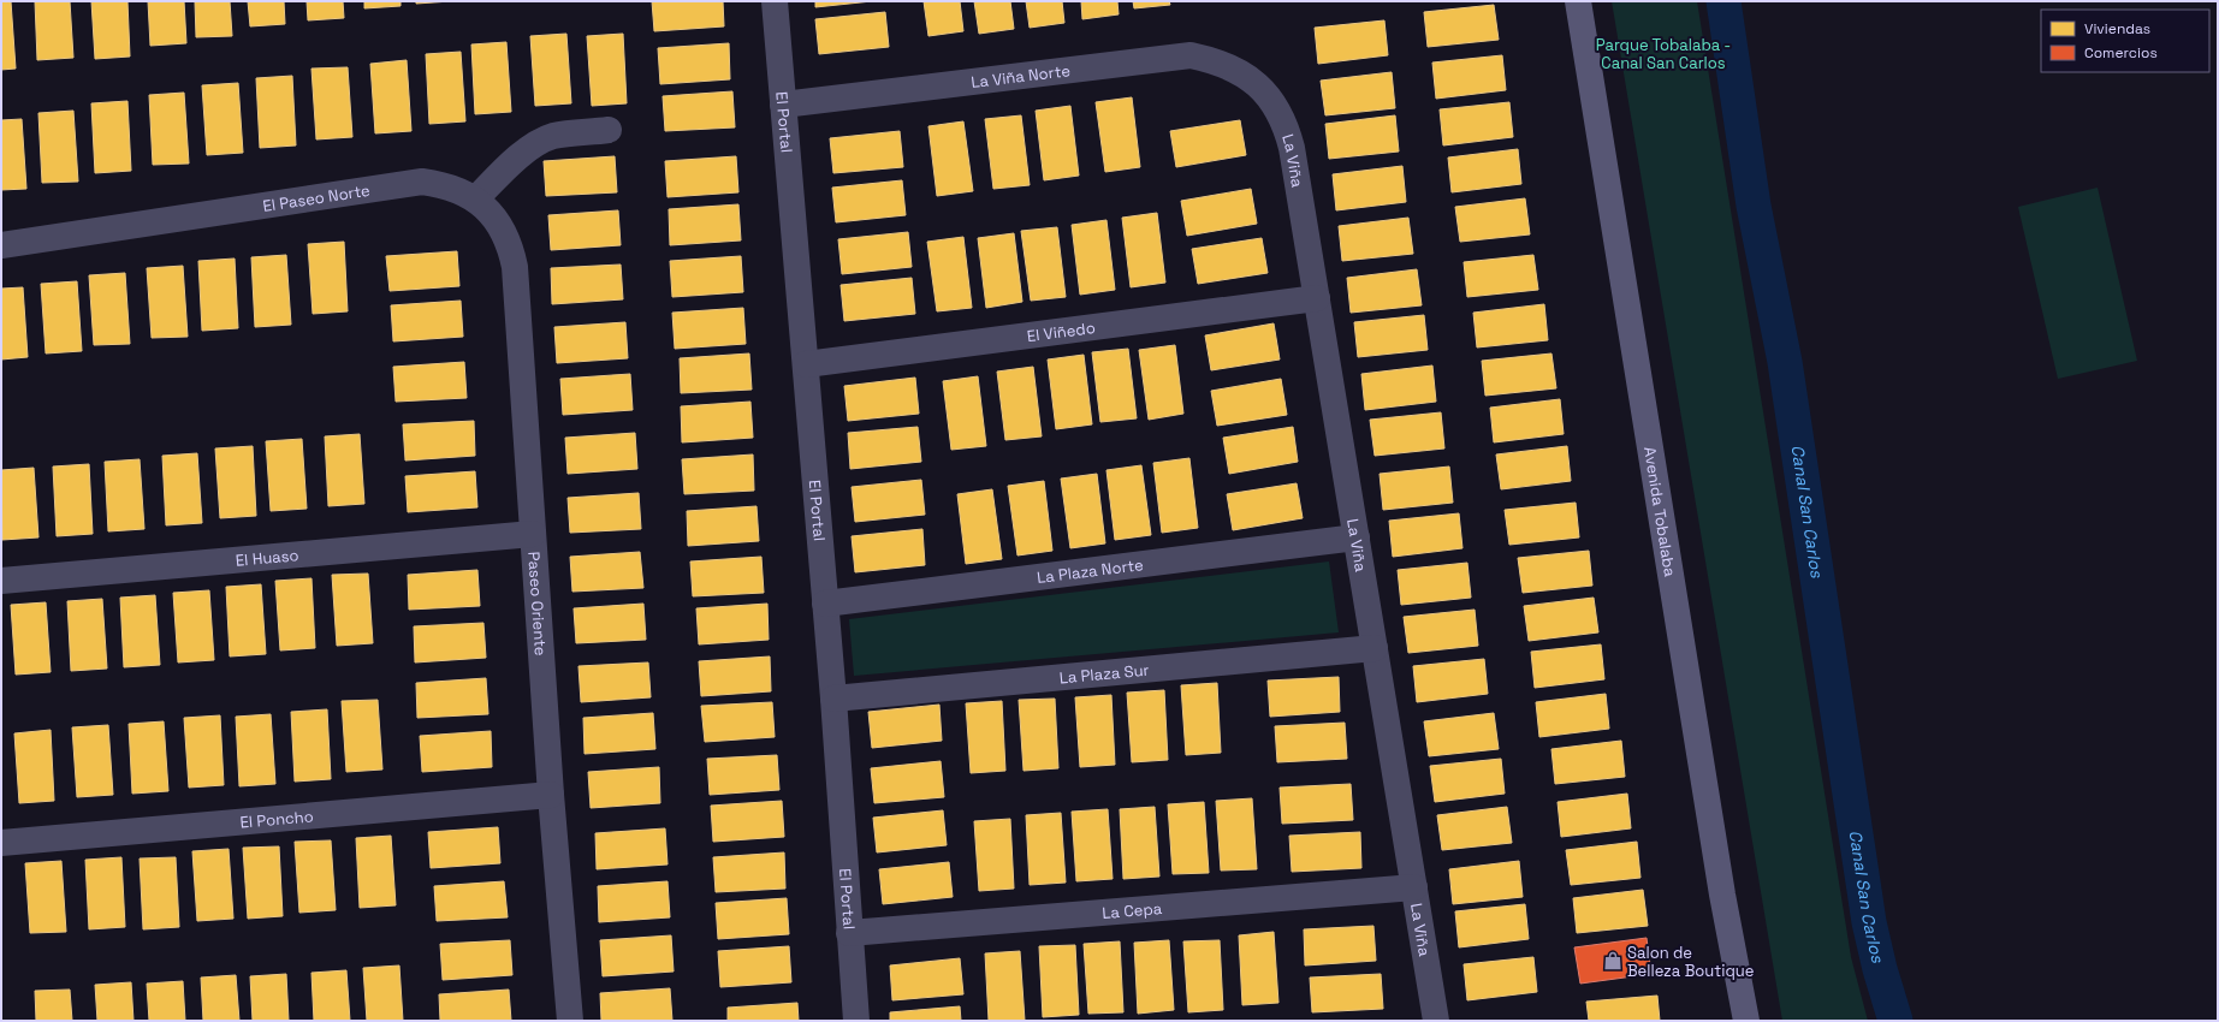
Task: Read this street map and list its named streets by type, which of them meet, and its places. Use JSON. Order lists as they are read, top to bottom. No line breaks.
{"streets":{"main road":["Avenida Tobalaba"],"street":["La Viña Norte","El Portal","La Viña","El Paseo Norte","El Viñedo","El Huaso","La Plaza Norte","Paseo Oriente","La Plaza Sur","El Poncho","La Cepa"]},"crossings":[["La Viña Norte","El Portal"],["La Viña Norte","La Viña"],["El Portal","El Viñedo"],["El Portal","La Plaza Norte"],["El Portal","La Plaza Sur"],["El Portal","La Cepa"],["La Viña","El Viñedo"],["La Viña","La Plaza Norte"],["La Viña","La Plaza Sur"],["La Viña","La Cepa"],["El Paseo Norte","Paseo Oriente"],["El Huaso","Paseo Oriente"],["Paseo Oriente","El Poncho"]],"water":["Canal San Carlos"],"parks":["Parque Tobalaba - Canal San Carlos"],"places":{"shop":["Salon de Belleza Boutique"]},"legend":["Viviendas","Comercios"]}
